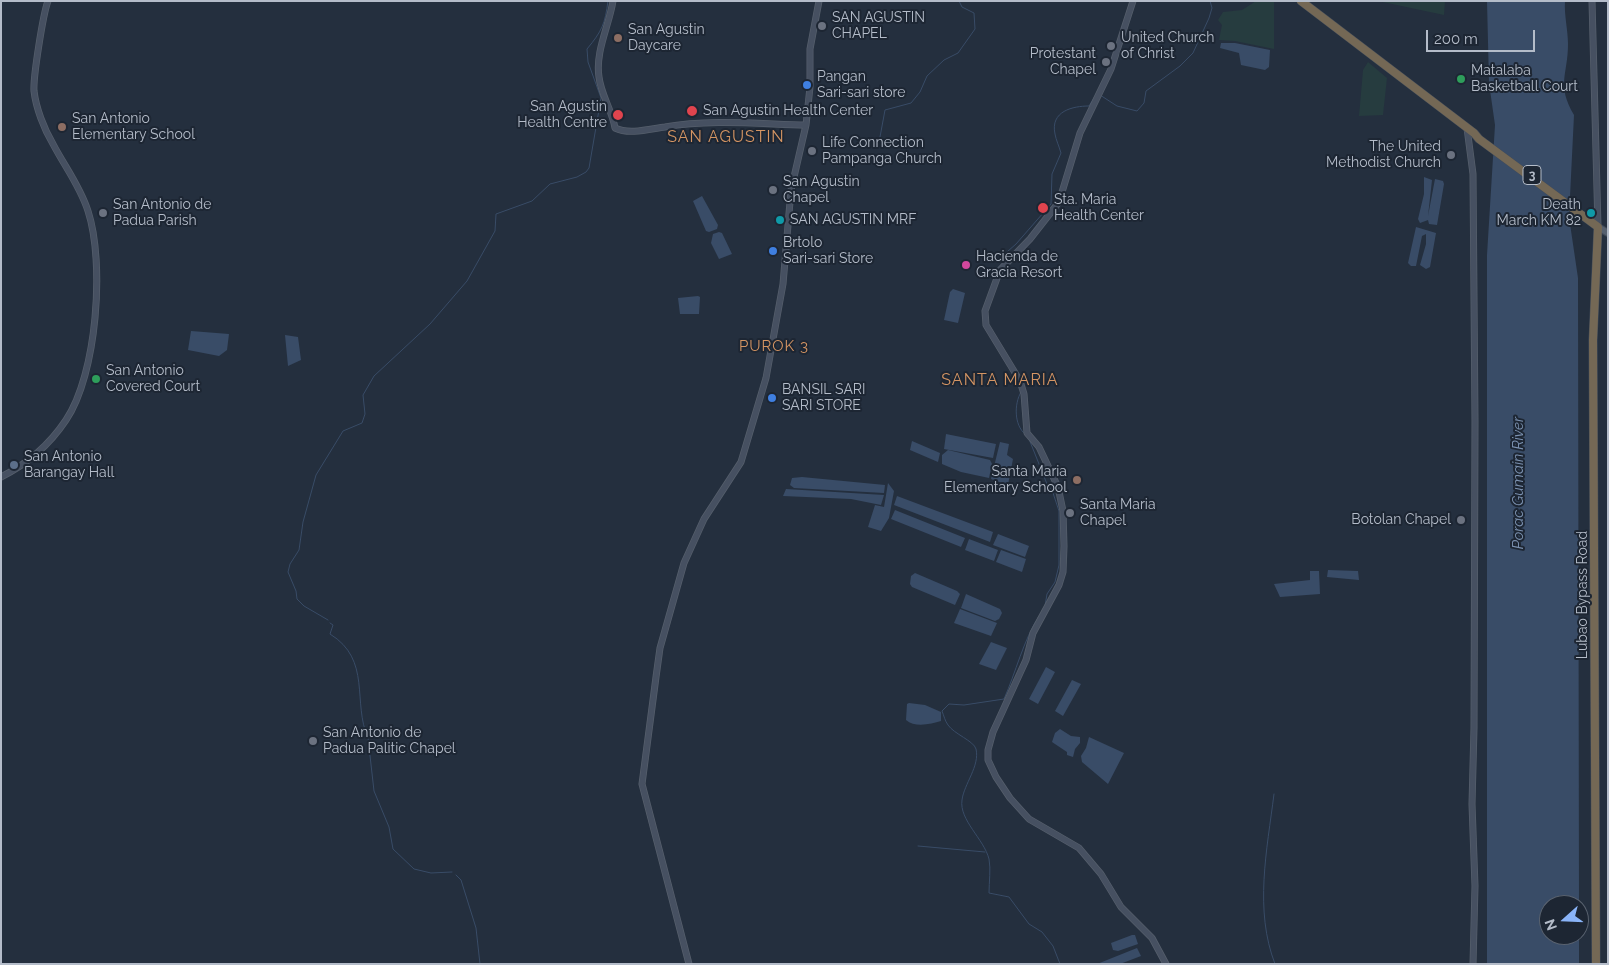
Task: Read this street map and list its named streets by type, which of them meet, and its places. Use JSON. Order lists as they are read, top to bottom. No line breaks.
{"streets":{"highway":["3","Lubao Bypass Road"]},"crossings":[["3","Lubao Bypass Road"]],"districts":["SAN AGUSTIN","PUROK 3","SANTA MARIA"],"water":["Porac Gumain River"],"places":["SAN AGUSTIN CHAPEL","San Agustin Daycare","United Church of Christ","Protestant Chapel","Matalaba Basketball Court","Pangan Sari-sari store","San Agustin Health Center","San Agustin Health Centre","San Antonio Elementary School","Life Connection Pampanga Church","The United Methodist Church","San Agustin Chapel","Sta. Maria Health Center","San Antonio de Padua Parish","Death March KM 82","SAN AGUSTIN MRF","Brtolo Sari-sari Store","Hacienda de Gracia Resort","San Antonio Covered Court","BANSIL SARI SARI STORE","San Antonio Barangay Hall","Santa Maria Elementary School","Santa Maria Chapel","Botolan Chapel","San Antonio de Padua Palitic Chapel"],"scale_bar":"200 m","north":"left"}
